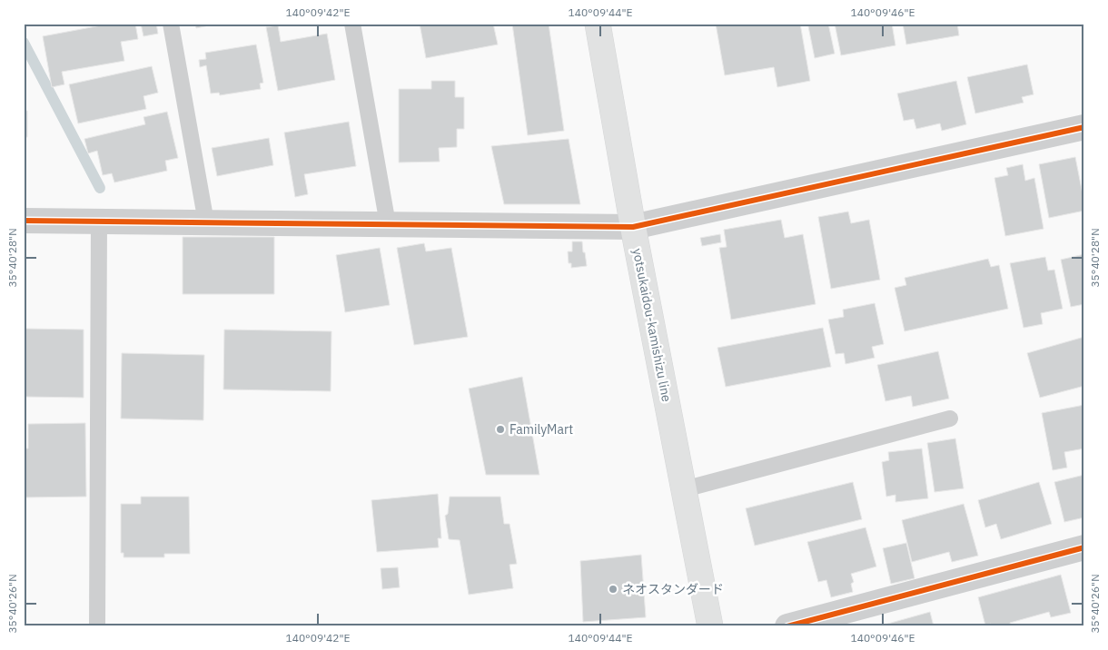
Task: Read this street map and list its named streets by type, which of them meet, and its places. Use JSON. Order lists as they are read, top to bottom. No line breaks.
{"streets":{"main road":["yotsukaidou-kamishizu line"]},"places":["FamilyMart","ネオスタンダード"],"coordinates":["140°09'42\"E","140°09'44\"E","140°09'46\"E","35°40'28\"N","35°40'26\"N"]}
